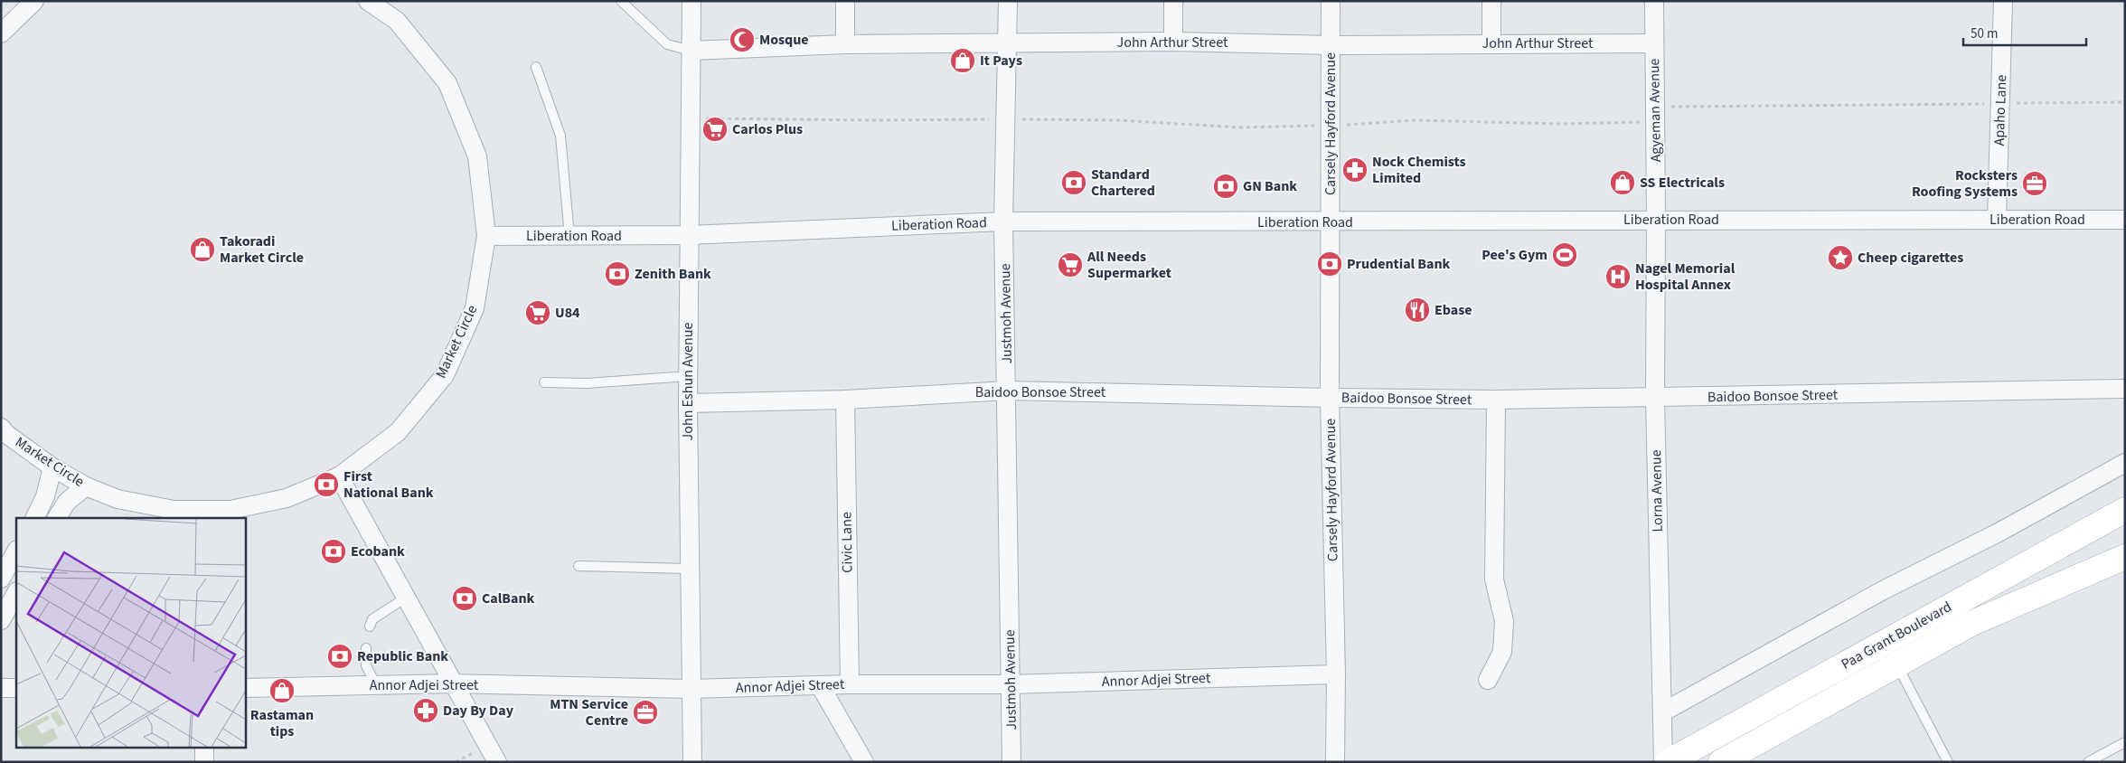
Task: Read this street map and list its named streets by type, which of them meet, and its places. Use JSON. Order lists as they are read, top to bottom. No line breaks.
{"streets":{"main road":["Paa Grant Boulevard"],"street":["John Arthur Street","Agyeman Avenue","Apaho Lane","Carsely Hayford Avenue","Liberation Road","Justmoh Avenue","Market Circle","John Eshun Avenue","Baidoo Bonsoe Street","Lorna Avenue","Civic Lane","Annor Adjei Street"]},"crossings":[["John Arthur Street","Agyeman Avenue"],["John Arthur Street","Carsely Hayford Avenue"],["John Arthur Street","Justmoh Avenue"],["John Arthur Street","John Eshun Avenue"],["Agyeman Avenue","Liberation Road"],["Agyeman Avenue","Lorna Avenue"],["Apaho Lane","Liberation Road"],["Carsely Hayford Avenue","Liberation Road"],["Carsely Hayford Avenue","Baidoo Bonsoe Street"],["Carsely Hayford Avenue","Annor Adjei Street"],["Liberation Road","Justmoh Avenue"],["Liberation Road","Market Circle"],["Liberation Road","John Eshun Avenue"],["Liberation Road","Lorna Avenue"],["Justmoh Avenue","Baidoo Bonsoe Street"],["Justmoh Avenue","Annor Adjei Street"],["John Eshun Avenue","Baidoo Bonsoe Street"],["John Eshun Avenue","Annor Adjei Street"],["Baidoo Bonsoe Street","Lorna Avenue"],["Baidoo Bonsoe Street","Civic Lane"],["Civic Lane","Annor Adjei Street"]],"places":{"mosque":["Mosque"],"shop":["It Pays","SS Electricals","Takoradi Market Circle","Rastaman tips"],"supermarket":["Carlos Plus","All Needs Supermarket","U84"],"pharmacy":["Nock Chemists Limited","Day By Day"],"bank":["Standard Chartered","GN Bank","Prudential Bank","Zenith Bank","First National Bank","Ecobank","CalBank","Republic Bank"],"office":["Rocksters Roofing Systems","MTN Service Centre"],"sports":["Pee's Gym"],"place":["Cheep cigarettes"],"hospital":["Nagel Memorial Hospital Annex"],"restaurant":["Ebase"]},"scale_bar":"50 m"}
